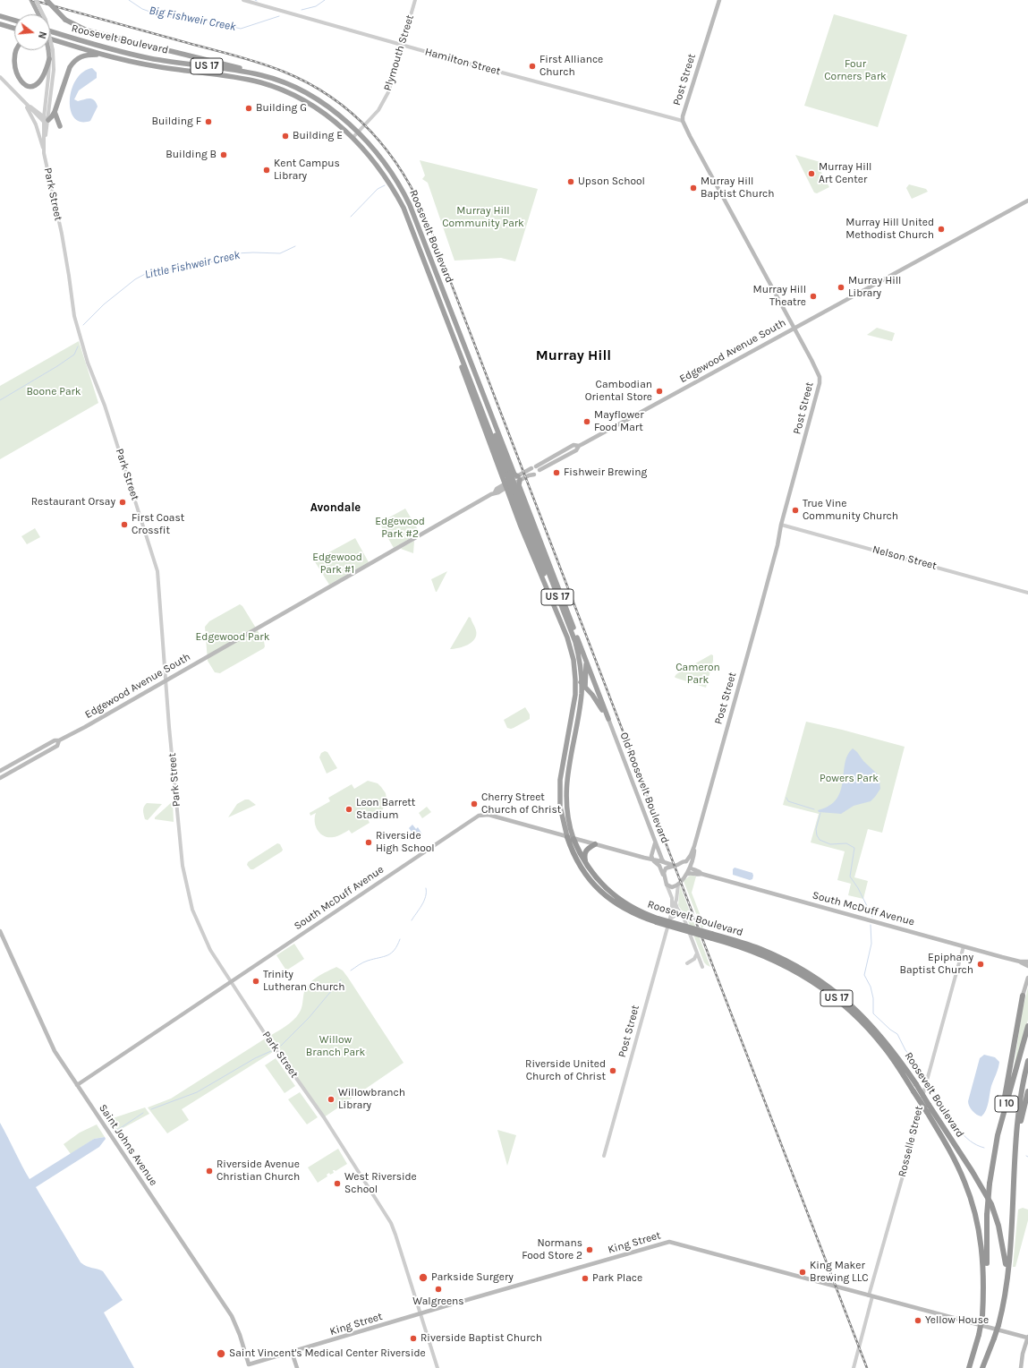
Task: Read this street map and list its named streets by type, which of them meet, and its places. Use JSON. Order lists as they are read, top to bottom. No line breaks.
{"streets":{"highway":["Roosevelt Boulevard","US 17","I 10"],"main road":["Post Street","Edgewood Avenue South","Old Roosevelt Boulevard","South McDuff Avenue","Saint Johns Avenue","King Street"],"street":["Plymouth Street","Hamilton Street","Park Street","Nelson Street","Rosselle Street"]},"crossings":[["Roosevelt Boulevard","Plymouth Street"],["Roosevelt Boulevard","US 17"],["Roosevelt Boulevard","South McDuff Avenue"],["Roosevelt Boulevard","I 10"],["Plymouth Street","Hamilton Street"],["Hamilton Street","Post Street"],["Post Street","Edgewood Avenue South"],["Post Street","Nelson Street"],["Post Street","South McDuff Avenue"],["Park Street","Edgewood Avenue South"],["Park Street","South McDuff Avenue"],["Park Street","King Street"],["Old Roosevelt Boulevard","South McDuff Avenue"],["South McDuff Avenue","Rosselle Street"],["South McDuff Avenue","Saint Johns Avenue"],["Rosselle Street","King Street"],["Saint Johns Avenue","King Street"]],"districts":["Murray Hill","Avondale"],"water":["Big Fishweir Creek","Little Fishweir Creek"],"parks":["Four Corners Park","Murray Hill Community Park","Boone Park","Edgewood Park #2","Edgewood Park #1","Edgewood Park","Cameron Park","Powers Park","Willow Branch Park"],"places":["First Alliance Church","Building G","Building F","Building E","Building B","Kent Campus Library","Murray Hill Art Center","Upson School","Murray Hill Baptist Church","Murray Hill United Methodist Church","Murray Hill Library","Murray Hill Theatre","Cambodian Oriental Store","Mayflower Food Mart","Fishweir Brewing","Restaurant Orsay","True Vine Community Church","First Coast Crossfit","Cherry Street Church of Christ","Leon Barrett Stadium","Riverside High School","Epiphany Baptist Church","Trinity Lutheran Church","Riverside United Church of Christ","Willowbranch Library","Riverside Avenue Christian Church","West Riverside School","Normans Food Store 2","King Maker Brewing LLC","Parkside Surgery","Park Place","Walgreens","Yellow House","Riverside Baptist Church","Saint Vincent's Medical Center Riverside"],"north":"right"}
